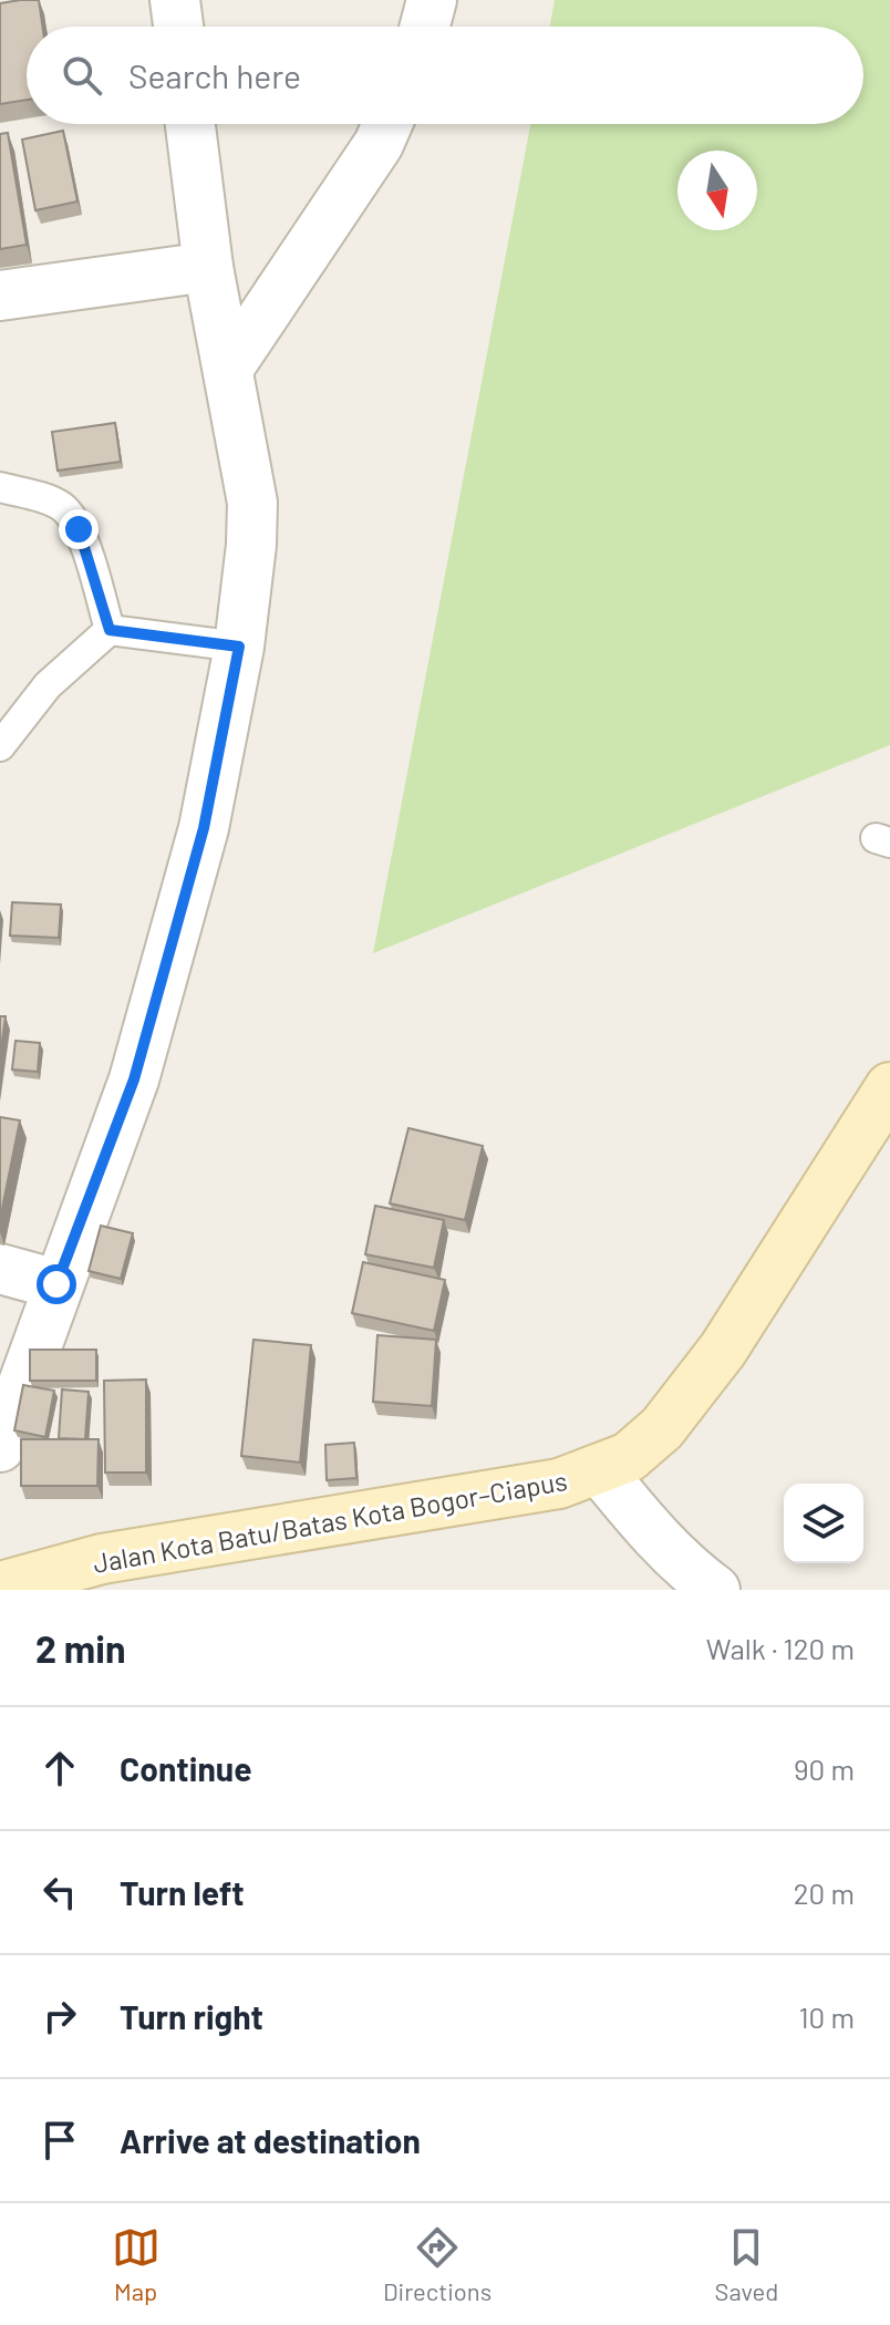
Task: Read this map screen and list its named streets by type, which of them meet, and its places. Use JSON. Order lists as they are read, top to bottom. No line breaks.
{"streets":{"main road":["Jalan Kota Batu/Batas Kota Bogor–Ciapus"]},"north":"bottom","page":{"search":"Search here","heading":["2 min","Walk · 120 m"],"list":[["Continue","90 m"],["Turn left","20 m"],["Turn right","10 m"],"Arrive at destination"],"nav":["Map","Directions","Saved"]}}
